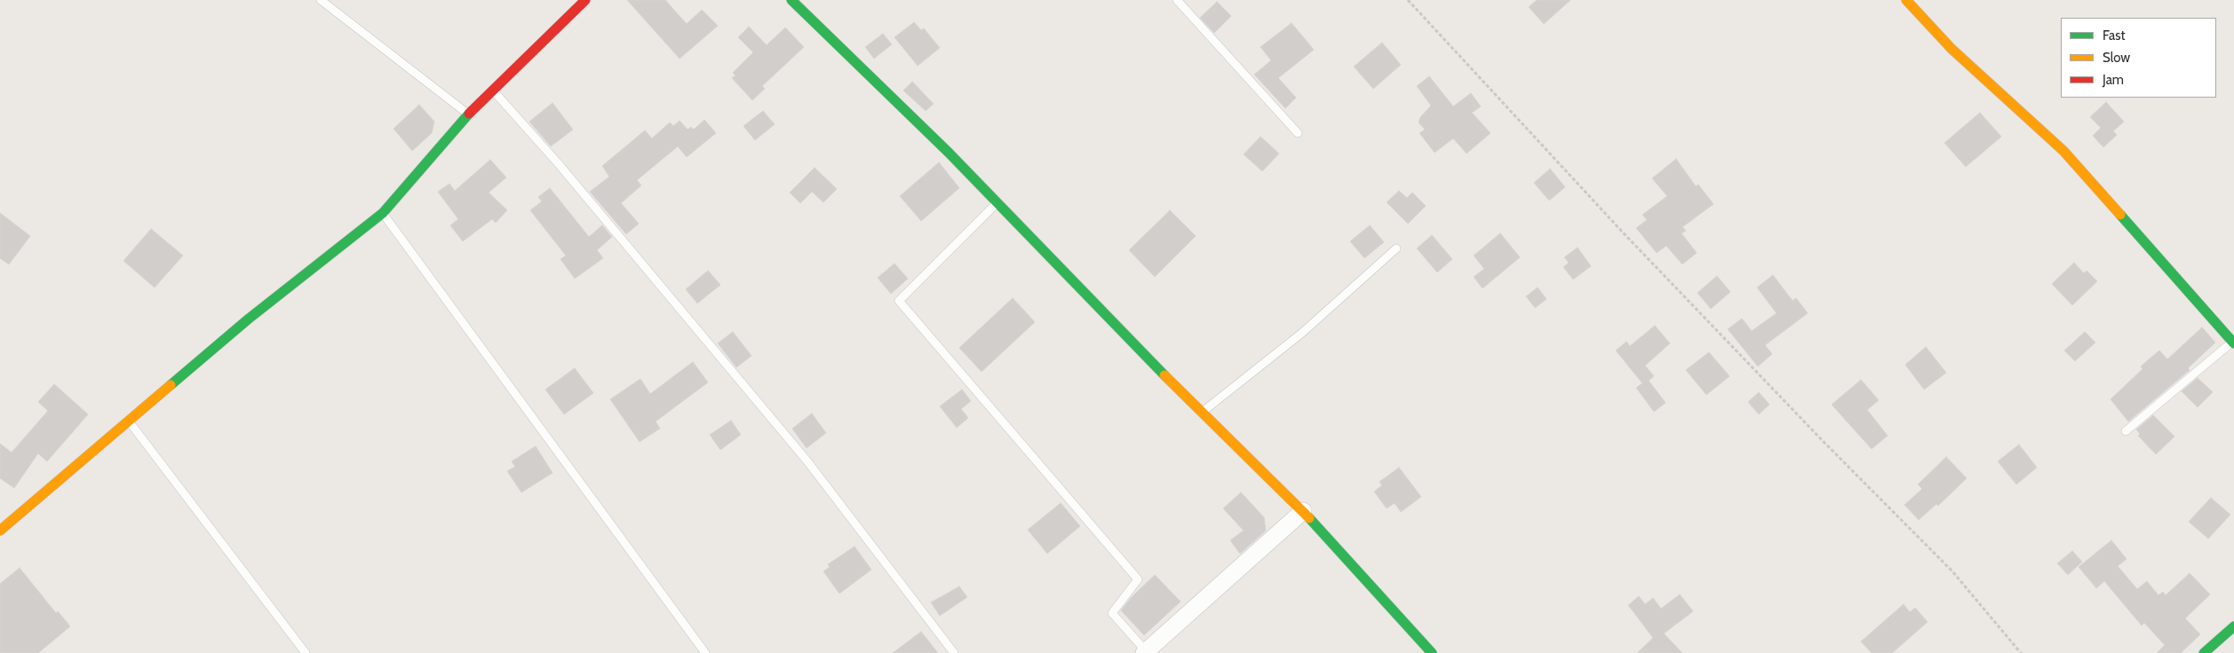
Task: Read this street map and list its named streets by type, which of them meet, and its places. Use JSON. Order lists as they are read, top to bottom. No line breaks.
{"legend":["Fast","Slow","Jam"]}
